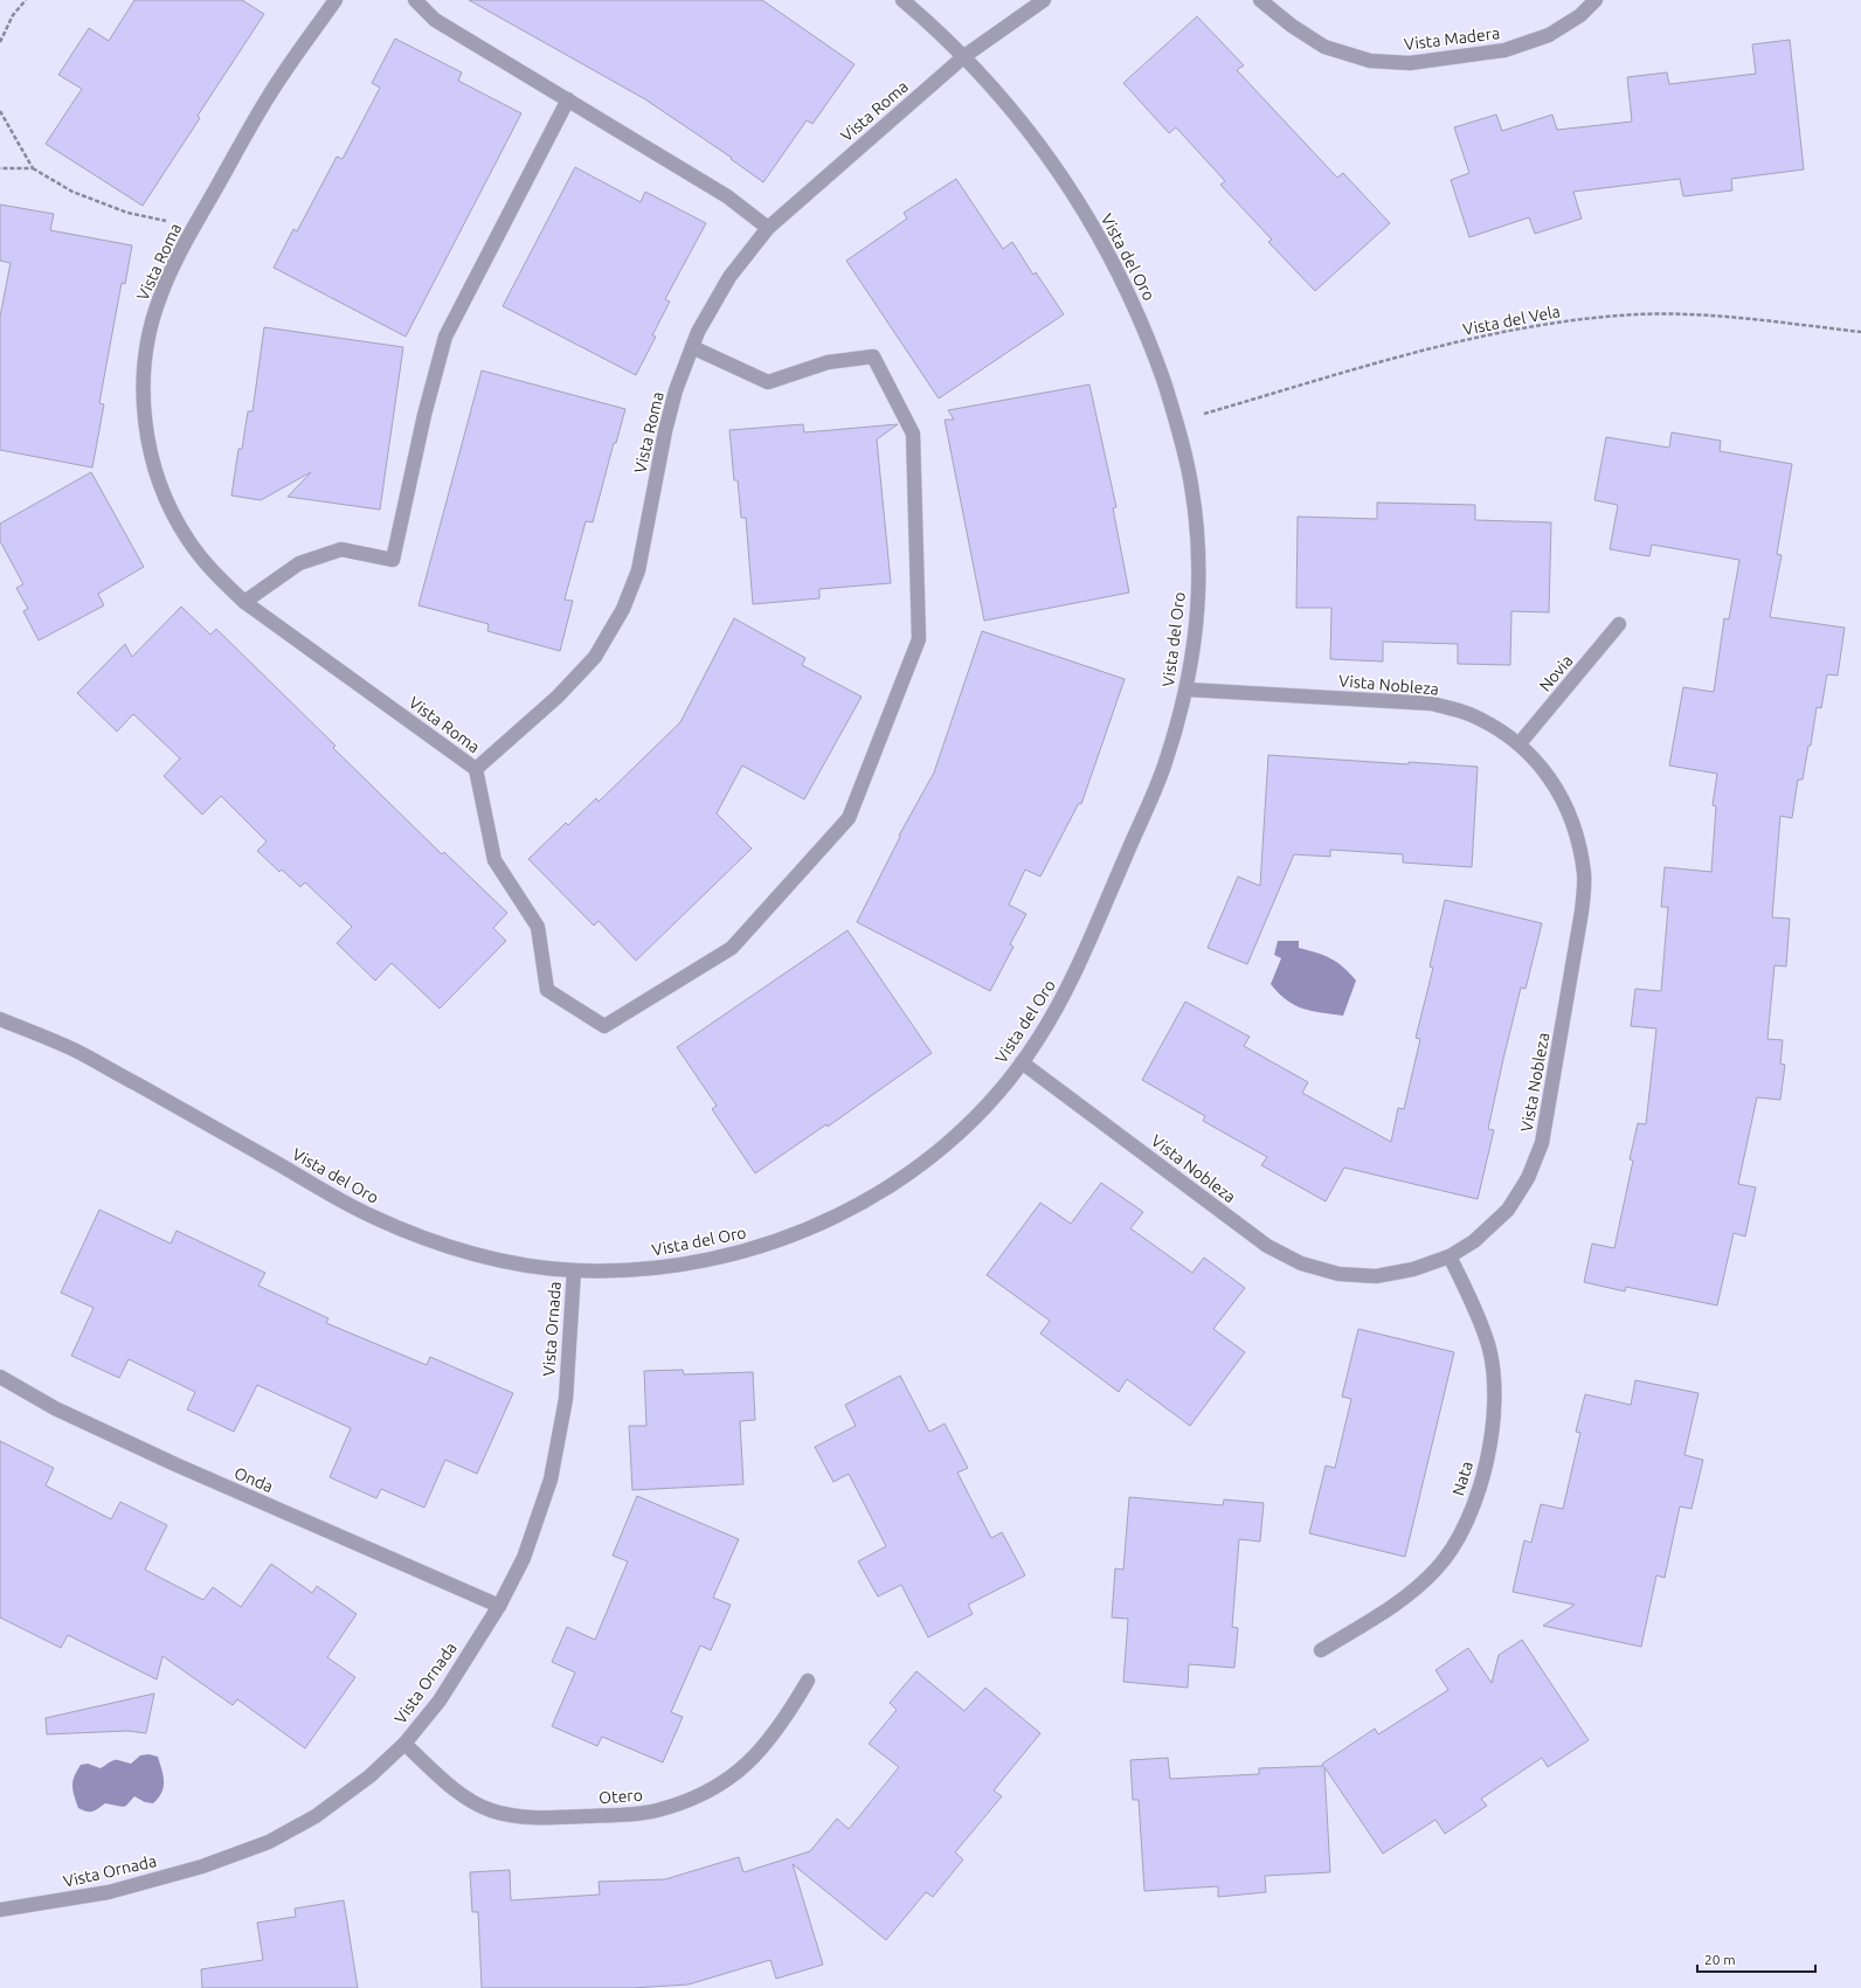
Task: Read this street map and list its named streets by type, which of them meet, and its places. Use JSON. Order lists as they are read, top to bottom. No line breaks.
{"streets":{"street":["Vista Madera","Vista Roma","Vista del Oro","Novia","Vista Nobleza","Vista Ornada","Nata","Onda","Otero"],"path":["Vista del Vela"]},"crossings":[["Vista Roma","Vista del Oro"],["Vista del Oro","Vista del Vela"],["Vista del Oro","Vista Nobleza"],["Vista del Oro","Vista Ornada"],["Novia","Vista Nobleza"],["Vista Nobleza","Nata"],["Vista Ornada","Onda"],["Vista Ornada","Otero"]],"scale_bar":"20 m"}
